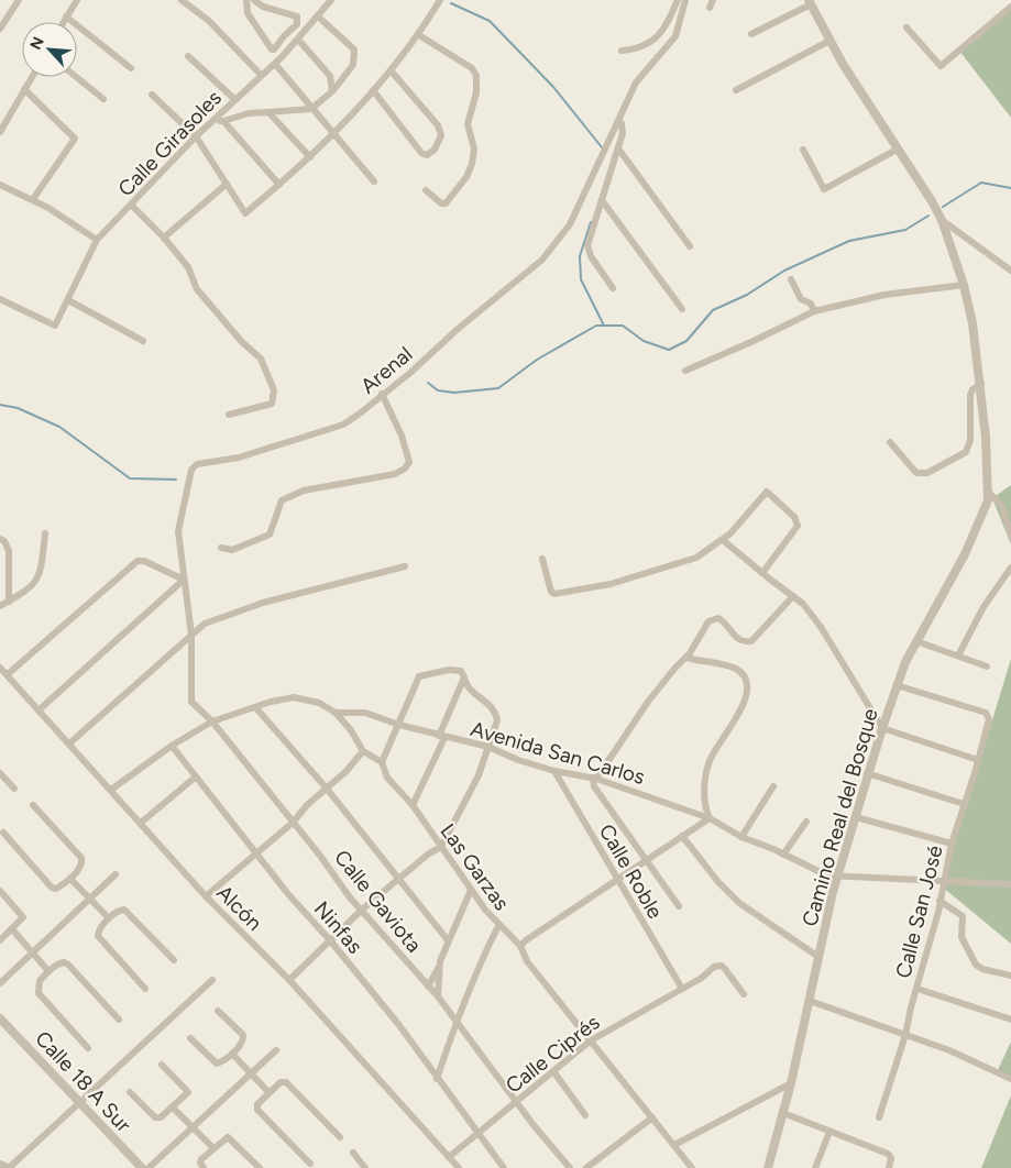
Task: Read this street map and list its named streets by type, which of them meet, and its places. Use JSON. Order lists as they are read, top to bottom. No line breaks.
{"streets":{"street":["Calle Girasoles","Arenal","Avenida San Carlos","Camino Real del Bosque","Las Garzas","Calle Roble","Calle Gaviota","Alcón","Calle San José","Ninfas","Calle Ciprés","Calle 18 A Sur"]},"crossings":[["Arenal","Avenida San Carlos"],["Arenal","Calle Gaviota"],["Avenida San Carlos","Camino Real del Bosque"],["Avenida San Carlos","Calle Roble"],["Avenida San Carlos","Calle Gaviota"],["Avenida San Carlos","Alcón"],["Avenida San Carlos","Calle San José"],["Avenida San Carlos","Ninfas"],["Camino Real del Bosque","Calle San José"],["Las Garzas","Calle Ciprés"],["Calle Roble","Calle Ciprés"],["Calle Gaviota","Calle Ciprés"],["Alcón","Calle Ciprés"],["Ninfas","Calle Ciprés"]],"north":"top left"}
